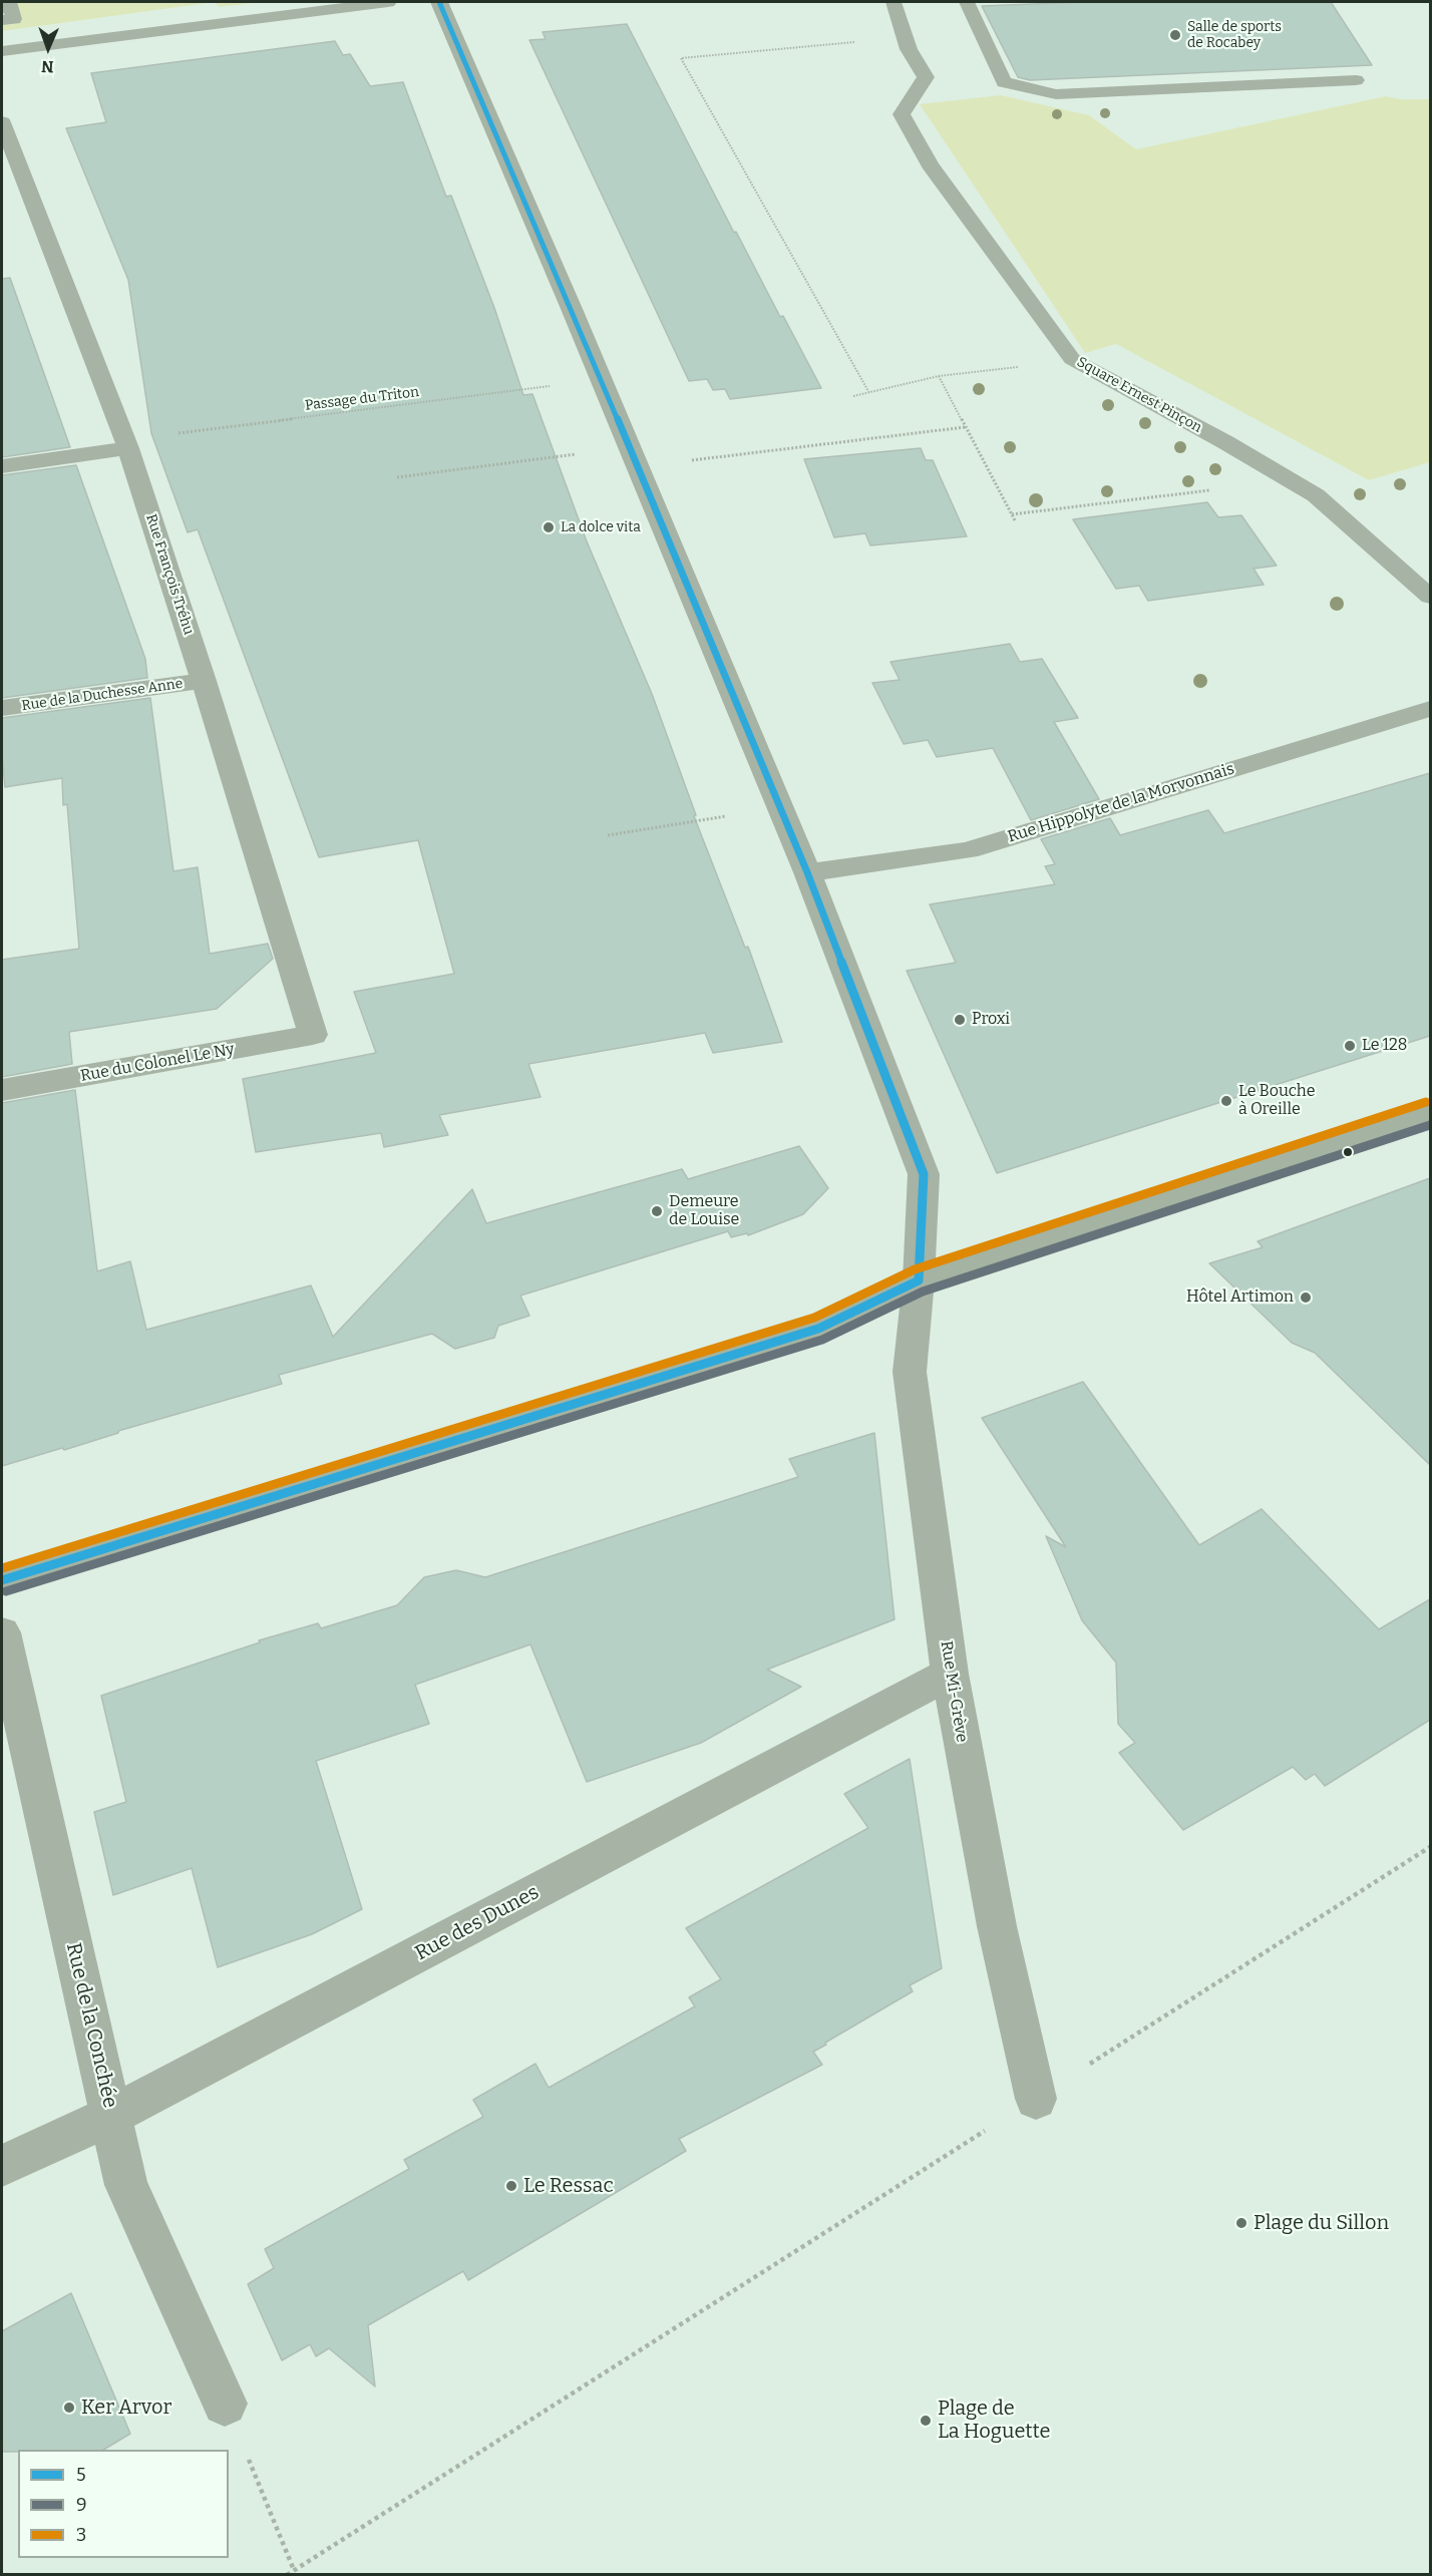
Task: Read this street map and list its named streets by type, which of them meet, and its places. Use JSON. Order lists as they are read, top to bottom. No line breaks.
{"streets":{"street":["Rue François Tréhu","Rue de la Duchesse Anne","Rue Hippolyte de la Morvonnais","Rue du Colonel Le Ny","Rue Mi-Grève","Rue des Dunes","Rue de la Conchée"],"lane":["Square Ernest Pinçon"],"path":["Passage du Triton"]},"crossings":[["Passage du Triton","Rue François Tréhu"],["Passage du Triton","Rue Mi-Grève"],["Rue François Tréhu","Rue de la Duchesse Anne"],["Rue François Tréhu","Rue du Colonel Le Ny"],["Rue Hippolyte de la Morvonnais","Rue Mi-Grève"],["Rue Mi-Grève","Rue des Dunes"],["Rue des Dunes","Rue de la Conchée"]],"places":["Salle de sports de Rocabey","La dolce vita","Proxi","Le 128","Le Bouche à Oreille","Demeure de Louise","Hôtel Artimon","Le Ressac","Plage du Sillon","Ker Arvor","Plage de La Hoguette"],"lines":["transit line 5","transit line 3","transit line 9"],"legend":["5","9","3"],"north":"bottom"}
